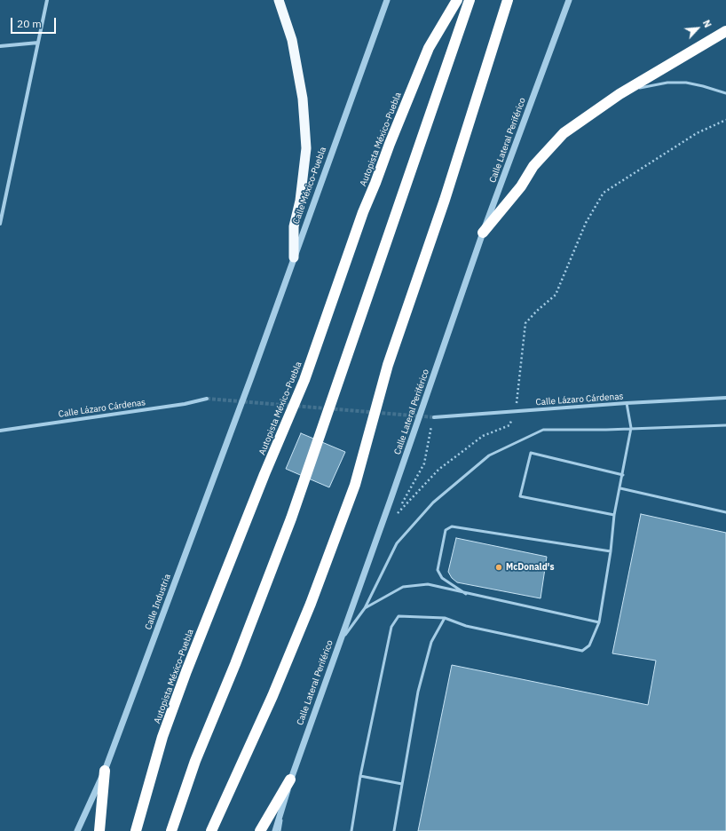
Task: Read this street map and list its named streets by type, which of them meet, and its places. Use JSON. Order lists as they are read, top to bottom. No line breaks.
{"streets":{"highway":["Autopista México-Puebla"],"street":["Calle Lateral Periférico","Calle México-Puebla","Calle Lázaro Cárdenas","Calle Industria"]},"crossings":[["Calle México-Puebla","Calle Industria"]],"places":["McDonald's"],"scale_bar":"20 m","north":"top right"}
